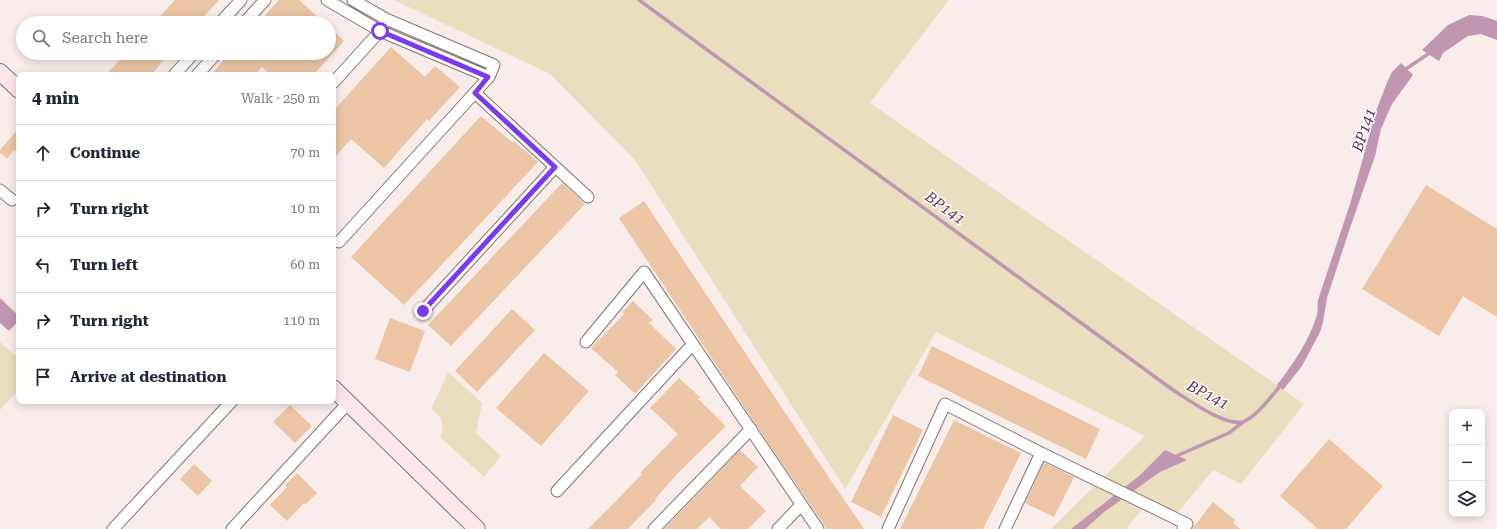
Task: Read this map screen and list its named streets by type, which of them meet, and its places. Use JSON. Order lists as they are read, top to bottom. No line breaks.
{"water":["BP141"],"page":{"search":"Search here","heading":["4 min","Walk · 250 m"],"list":[["Continue","70 m"],["Turn right","10 m"],["Turn left","60 m"],["Turn right","110 m"],"Arrive at destination"],"map_buttons":["+","−"]}}
